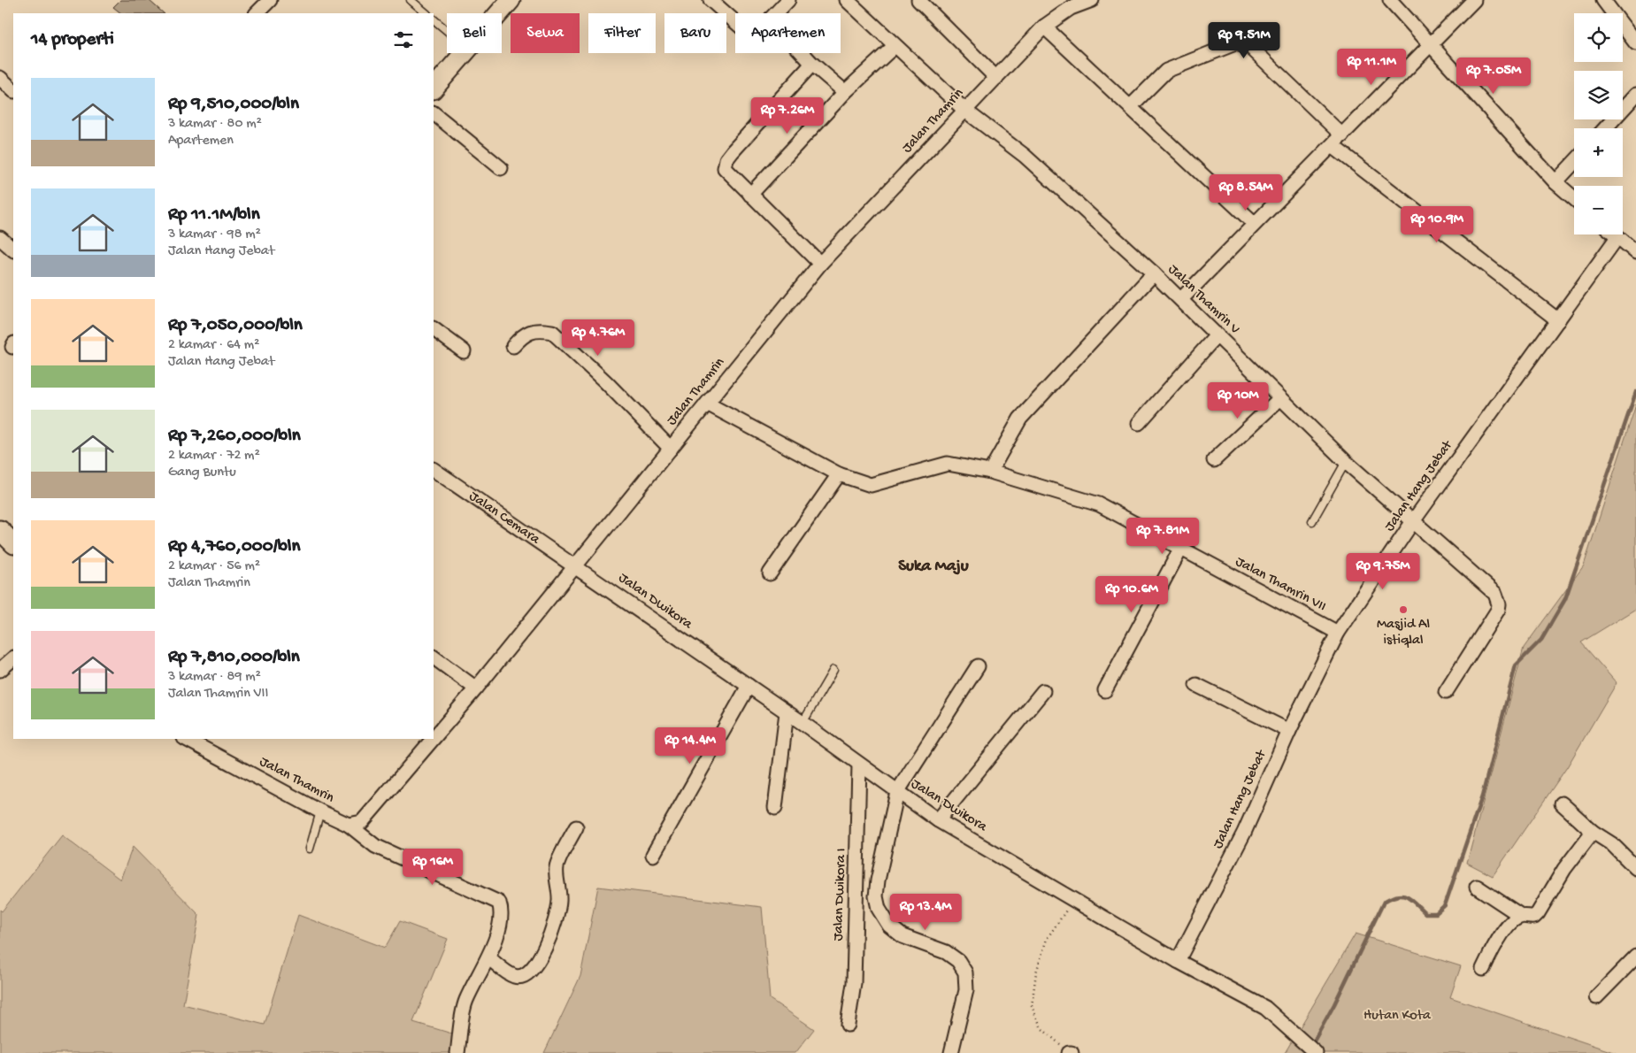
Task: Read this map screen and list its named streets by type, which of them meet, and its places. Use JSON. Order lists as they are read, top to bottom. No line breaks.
{"streets":{"street":["Jalan Thamrin","Jalan Thamrin V","Jalan Hang Jebat","Jalan Cemara","Jalan Thamrin VII","Jalan Dwikora","Jalan Dwikora I"]},"crossings":[["Jalan Thamrin","Jalan Thamrin V"],["Jalan Thamrin","Jalan Cemara"],["Jalan Thamrin","Jalan Thamrin VII"],["Jalan Thamrin","Jalan Dwikora"],["Jalan Thamrin V","Jalan Hang Jebat"],["Jalan Hang Jebat","Jalan Thamrin VII"],["Jalan Hang Jebat","Jalan Dwikora"],["Jalan Cemara","Jalan Dwikora"],["Jalan Dwikora","Jalan Dwikora I"]],"districts":["Suka Maju"],"parks":["Hutan Kota"],"places":["Masjid Al istiqlal"],"page":{"map_buttons":["+","−"],"chip":["Beli","Sewa","Filter","Baru","Apartemen"],"heading":"14 properti","price":["Rp 9.51M","Rp 11.1M","Rp 7.05M","Rp 7.26M","Rp 8.54M","Rp 10.9M","Rp 4.76M","Rp 10M","Rp 7.81M","Rp 9.75M","Rp 10.6M","Rp 14.4M","Rp 16M","Rp 13.4M"],"list":[{"name":"Rp 9,510,000/bln","note":"3 kamar · 80 m² · Apartemen"},{"name":"Rp 11.1M/bln","note":"3 kamar · 98 m² · Jalan Hang Jebat"},{"name":"Rp 7,050,000/bln","note":"2 kamar · 64 m² · Jalan Hang Jebat"},{"name":"Rp 7,260,000/bln","note":"2 kamar · 72 m² · Gang Buntu"},{"name":"Rp 4,760,000/bln","note":"2 kamar · 56 m² · Jalan Thamrin"},{"name":"Rp 7,810,000/bln","note":"3 kamar · 89 m² · Jalan Thamrin VII"}]}}
